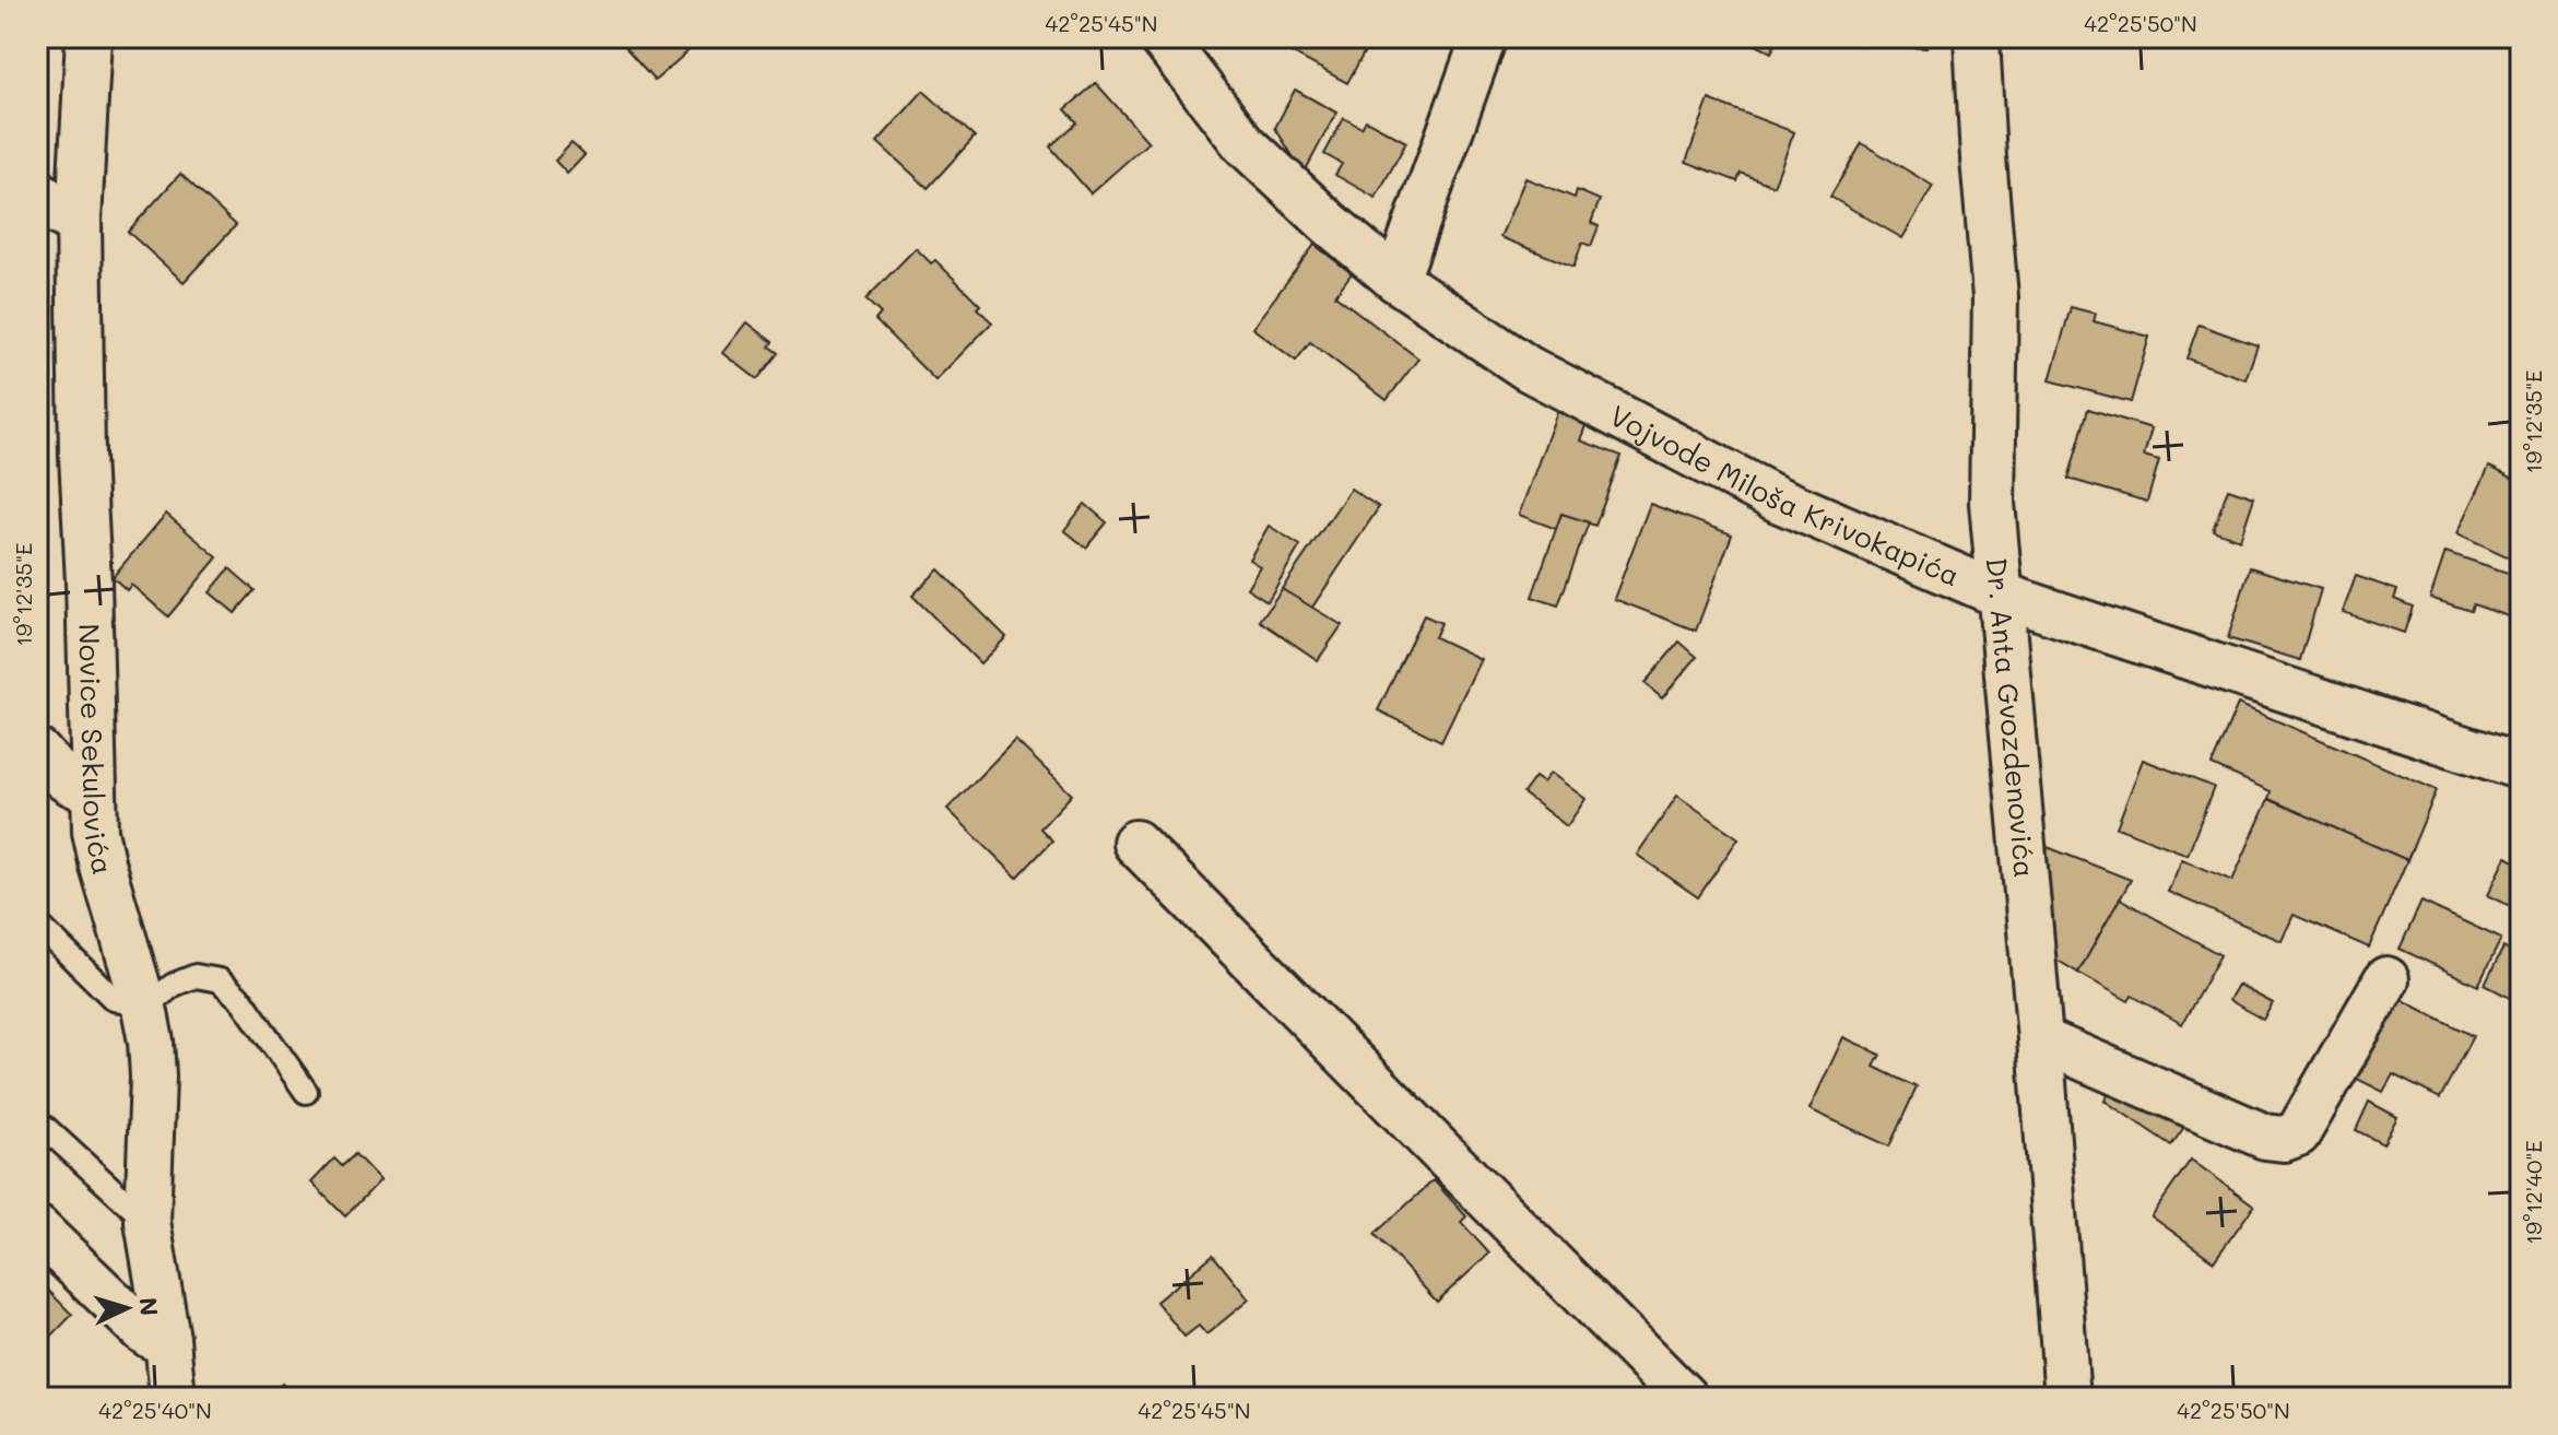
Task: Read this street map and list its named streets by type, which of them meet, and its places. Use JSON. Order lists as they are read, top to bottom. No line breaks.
{"streets":{"street":["Vojvode Miloša Krivokapića","Dr. Anta Gvozdenovića","Novice Sekulovića"]},"crossings":[["Vojvode Miloša Krivokapića","Dr. Anta Gvozdenovića"]],"north":"right","coordinates":["42°25'45\"N","42°25'50\"N","19°12'35\"E","19°12'40\"E","42°25'40\"N"]}
